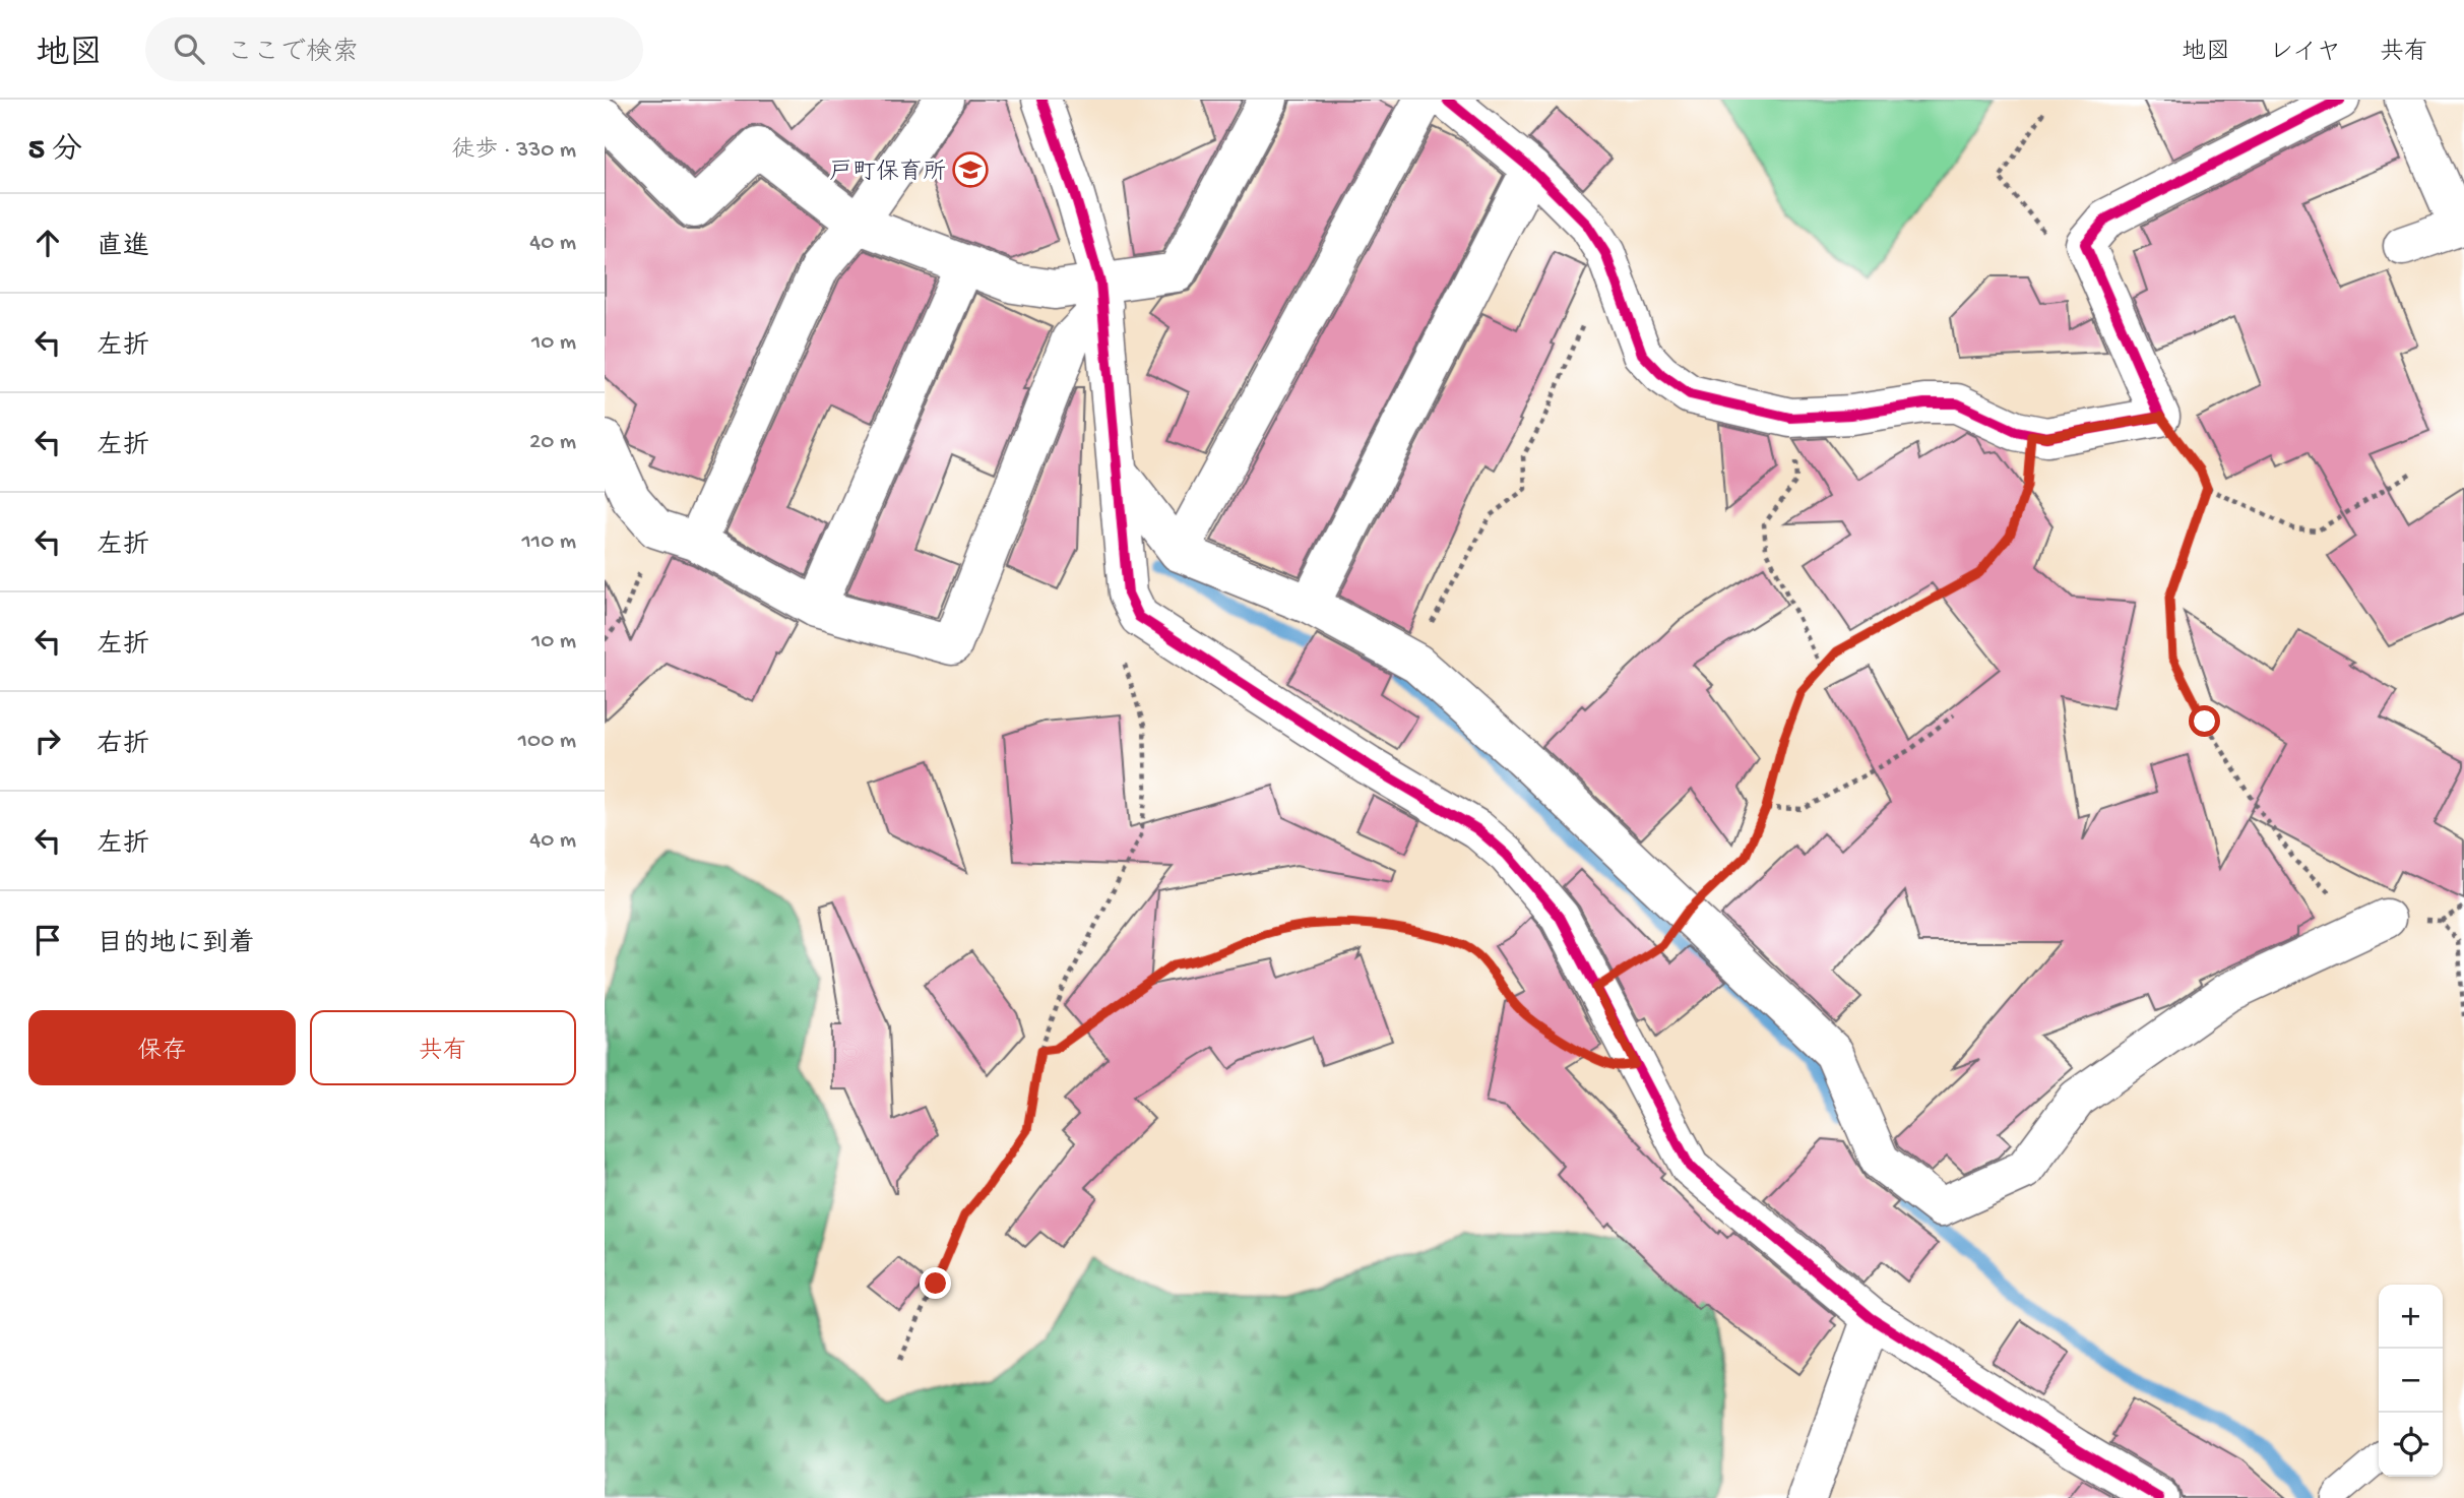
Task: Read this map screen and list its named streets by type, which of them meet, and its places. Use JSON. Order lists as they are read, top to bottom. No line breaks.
{"places":{"school or university":["戸町保育所"]},"page":{"header":"地図","search":"ここで検索","nav":["地図","レイヤ","共有"],"heading":["5 分","徒歩 · 330 m"],"list":[["直進","40 m"],["左折","10 m"],["左折","20 m"],["左折","110 m"],["左折","10 m"],["右折","100 m"],["左折","40 m"],"目的地に到着"],"buttons":["保存","共有"],"map_buttons":["+","−"]}}
